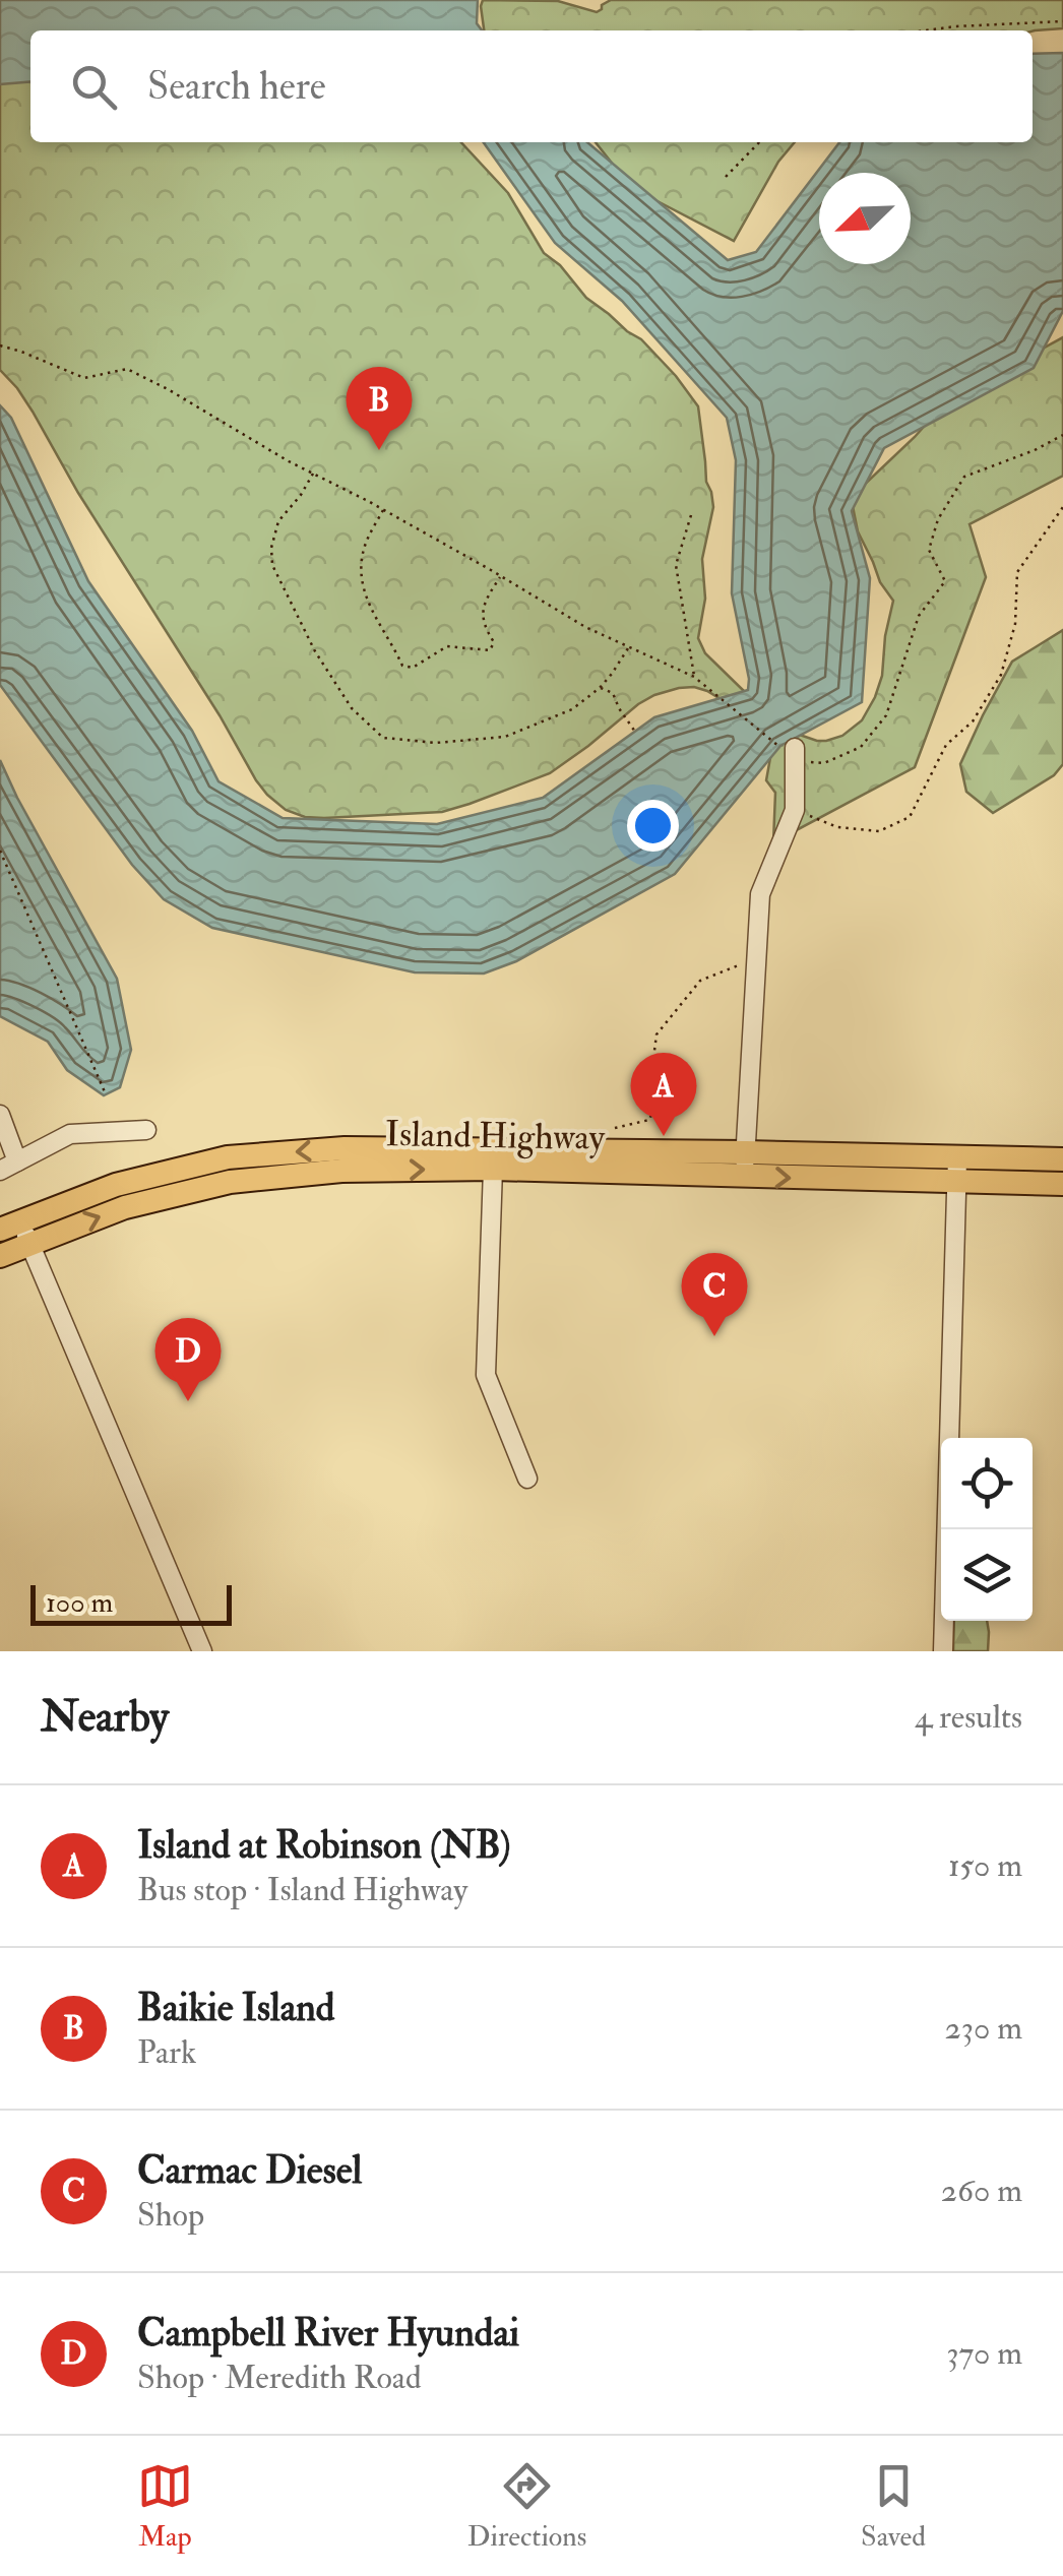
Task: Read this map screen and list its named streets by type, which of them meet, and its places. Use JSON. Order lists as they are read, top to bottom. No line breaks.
{"streets":{"main road":["Island Highway"]},"scale_bar":"100 m","north":"bottom left","page":{"search":"Search here","pins":["B","A","C","D"],"scale":"100 m","heading":["Nearby","4 results"],"list":[{"mark":"A","name":"Island at Robinson (NB)","note":"Bus stop · Island Highway","value":"150 m"},{"mark":"B","name":"Baikie Island","note":"Park","value":"230 m"},{"mark":"C","name":"Carmac Diesel","note":"Shop","value":"260 m"},{"mark":"D","name":"Campbell River Hyundai","note":"Shop · Meredith Road","value":"370 m"}],"nav":["Map","Directions","Saved"]}}
